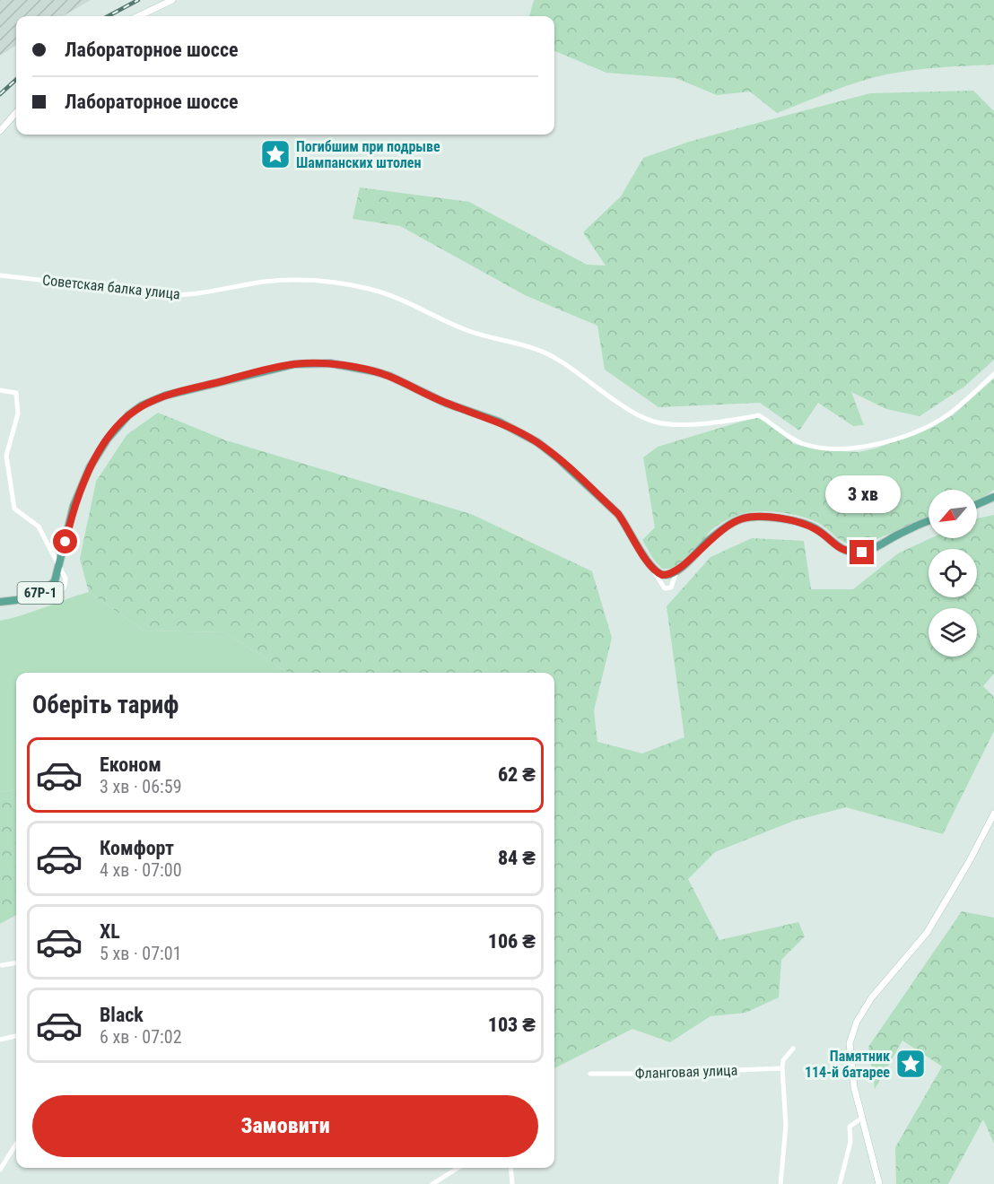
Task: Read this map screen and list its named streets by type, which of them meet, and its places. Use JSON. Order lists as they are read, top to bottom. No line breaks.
{"streets":{"main road":["67Р-1"],"street":["Советская балка улица","Фланговая улица"]},"places":{"place":["Погибшим при подрыве Шампанских штолен","Памятник 114-й батарее"]},"north":"bottom left","page":{"banner":["Лабораторное шоссе","Лабораторное шоссе"],"bubble":"3 хв","heading":"Оберіть тариф","list":[{"name":"Економ","note":"3 хв · 06:59","value":"62 ₴"},{"name":"Комфорт","note":"4 хв · 07:00","value":"84 ₴"},{"name":"XL","note":"5 хв · 07:01","value":"106 ₴"},{"name":"Black","note":"6 хв · 07:02","value":"103 ₴"}],"buttons":"Замовити"}}
